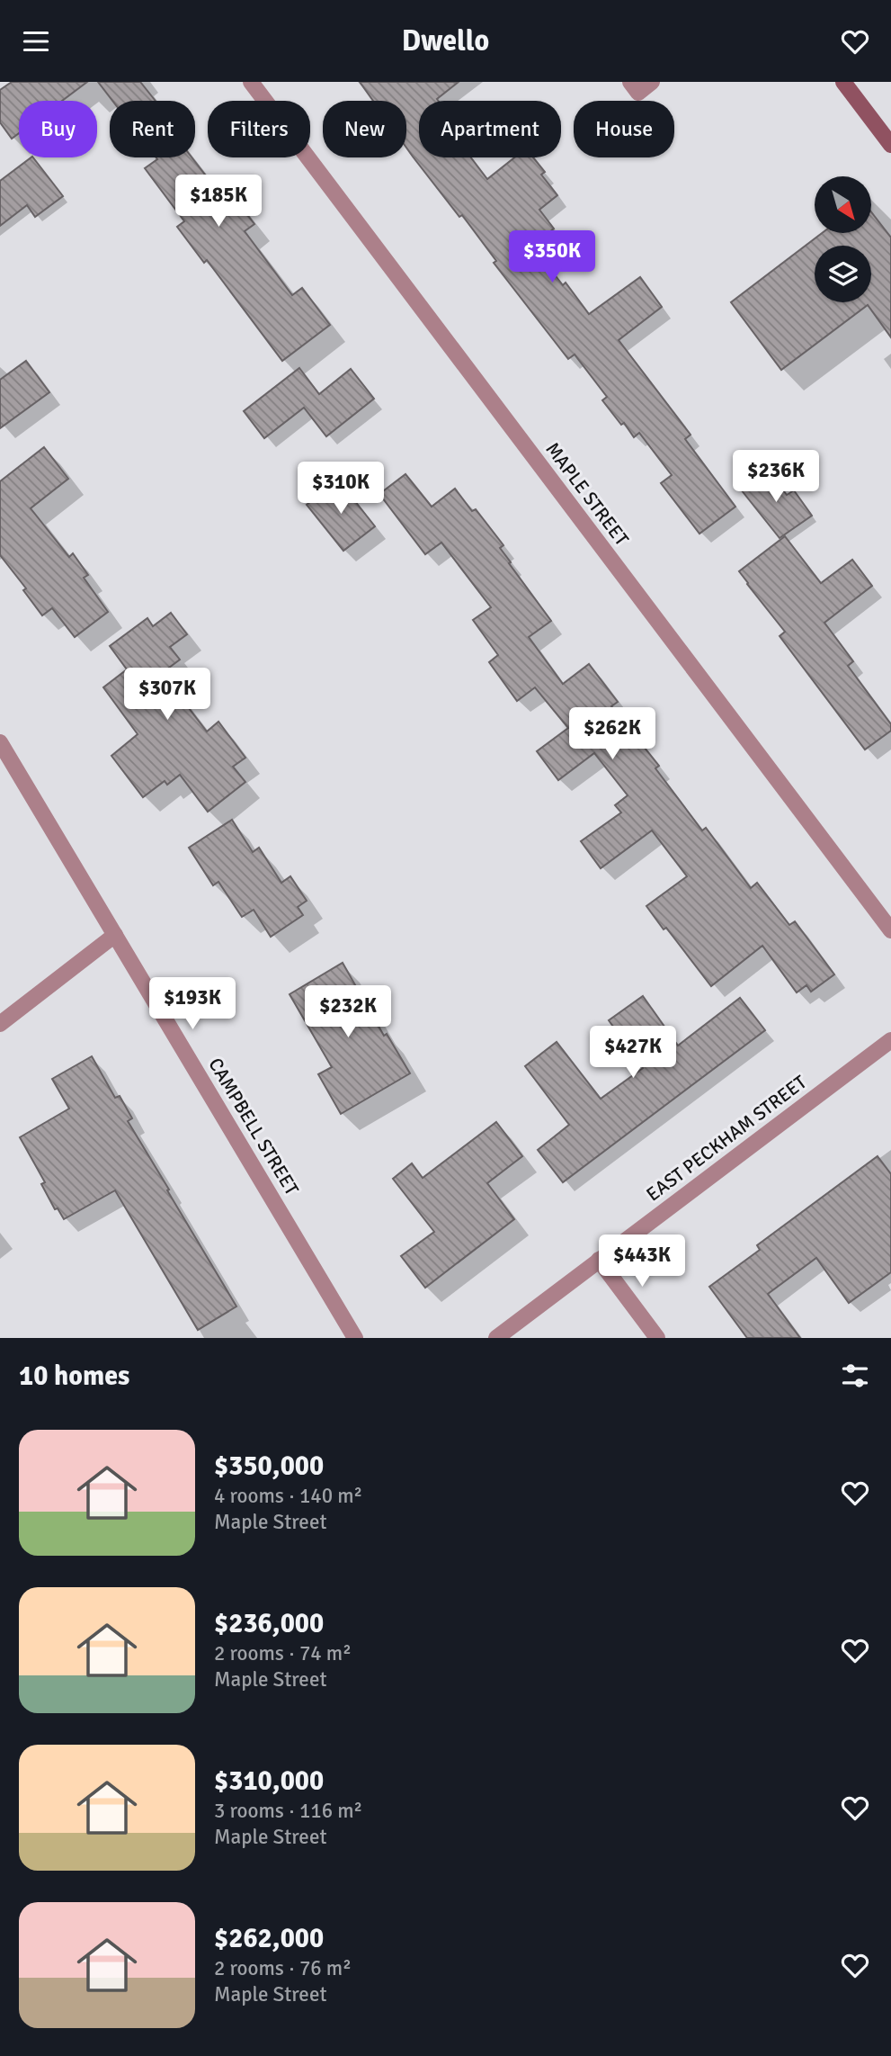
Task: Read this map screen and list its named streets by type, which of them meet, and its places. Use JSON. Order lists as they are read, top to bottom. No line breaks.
{"streets":{"street":["MAPLE STREET","CAMPBELL STREET","EAST PECKHAM STREET"]},"north":"bottom right","page":{"header":"Dwello","chip":["Buy","Rent","Filters","New","Apartment","House"],"price":["$185K","$350K","$236K","$310K","$307K","$262K","$193K","$232K","$427K","$443K"],"heading":"10 homes","list":[{"name":"$350,000","note":"4 rooms · 140 m² · Maple Street"},{"name":"$236,000","note":"2 rooms · 74 m² · Maple Street"},{"name":"$310,000","note":"3 rooms · 116 m² · Maple Street"},{"name":"$262,000","note":"2 rooms · 76 m² · Maple Street"}]}}
